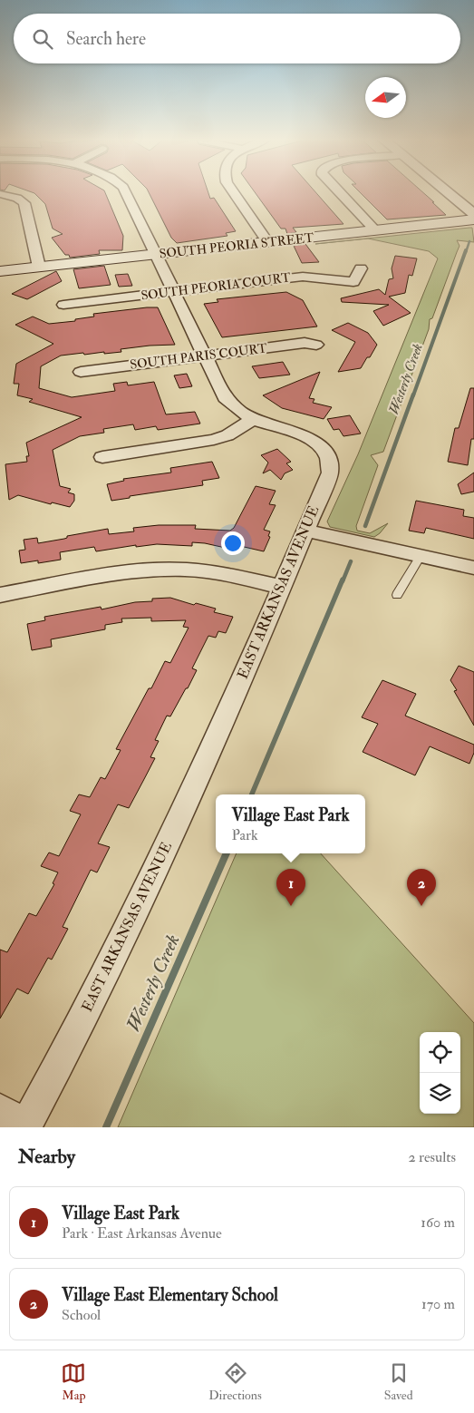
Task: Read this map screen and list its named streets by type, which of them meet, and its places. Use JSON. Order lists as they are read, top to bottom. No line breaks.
{"streets":{"main road":["SOUTH PEORIA STREET"],"street":["SOUTH PEORIA COURT","SOUTH PARIS COURT","EAST ARKANSAS AVENUE"]},"crossings":[["SOUTH PEORIA STREET","EAST ARKANSAS AVENUE"],["SOUTH PEORIA COURT","EAST ARKANSAS AVENUE"],["SOUTH PARIS COURT","EAST ARKANSAS AVENUE"]],"water":["Westerly Creek"],"north":"left","page":{"search":"Search here","popup":["Village East Park","Park"],"pins":["1","2"],"heading":["Nearby","2 results"],"list":[{"mark":"1","name":"Village East Park","note":"Park · East Arkansas Avenue","value":"160 m"},{"mark":"2","name":"Village East Elementary School","note":"School","value":"170 m"}],"nav":["Map","Directions","Saved"]}}
